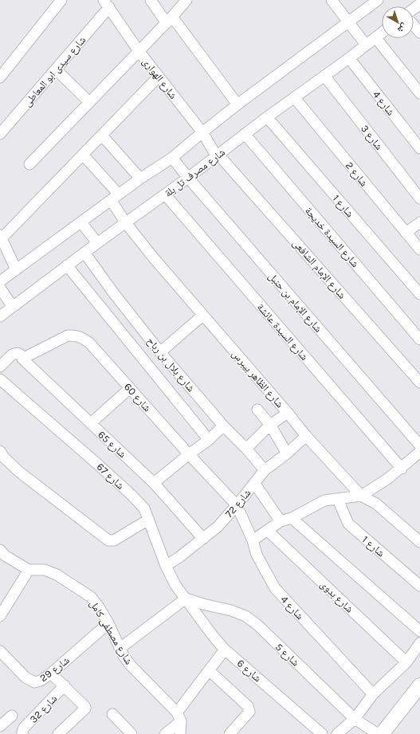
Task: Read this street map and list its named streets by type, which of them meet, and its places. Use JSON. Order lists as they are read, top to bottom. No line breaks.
{"streets":{"street":["شارع سيدى ابو المعاطى","شارع الهوارى","شارع 4","شارع 3","شارع مصرف تل بلة","شارع 2","شارع 1","شارع السيدة خديجة","شارع الإمام الشافعى","شارع الإمام بن حنبل","شارع السيدة عائشة","شارع بلال بن رباح","شارع الظاهر بيبرس","شارع 60","شارع 65","شارع 67","شارع 72","شارع بدوى","شارع مصطفى كامل","شارع 5","شارع 29","شارع 6","شارع 32"]},"crossings":[["شارع سيدى ابو المعاطى","شارع الهوارى"],["شارع الهوارى","شارع مصرف تل بلة"],["شارع الهوارى","شارع الإمام الشافعى"],["شارع 4","شارع مصرف تل بلة"],["شارع 4","شارع 60"],["شارع 4","شارع 72"],["شارع 3","شارع مصرف تل بلة"],["شارع مصرف تل بلة","شارع 2"],["شارع مصرف تل بلة","شارع 1"],["شارع مصرف تل بلة","شارع السيدة خديجة"],["شارع مصرف تل بلة","شارع الإمام الشافعى"],["شارع مصرف تل بلة","شارع الإمام بن حنبل"],["شارع مصرف تل بلة","شارع السيدة عائشة"],["شارع مصرف تل بلة","شارع بلال بن رباح"],["شارع مصرف تل بلة","شارع الظاهر بيبرس"],["شارع بلال بن رباح","شارع 72"],["شارع الظاهر بيبرس","شارع 72"],["شارع 60","شارع 65"],["شارع 60","شارع 72"],["شارع 65","شارع 72"],["شارع 67","شارع 72"],["شارع 67","شارع 5"],["شارع 67","شارع 6"],["شارع مصطفى كامل","شارع 29"],["شارع 5","شارع 6"]],"north":"bottom right"}
